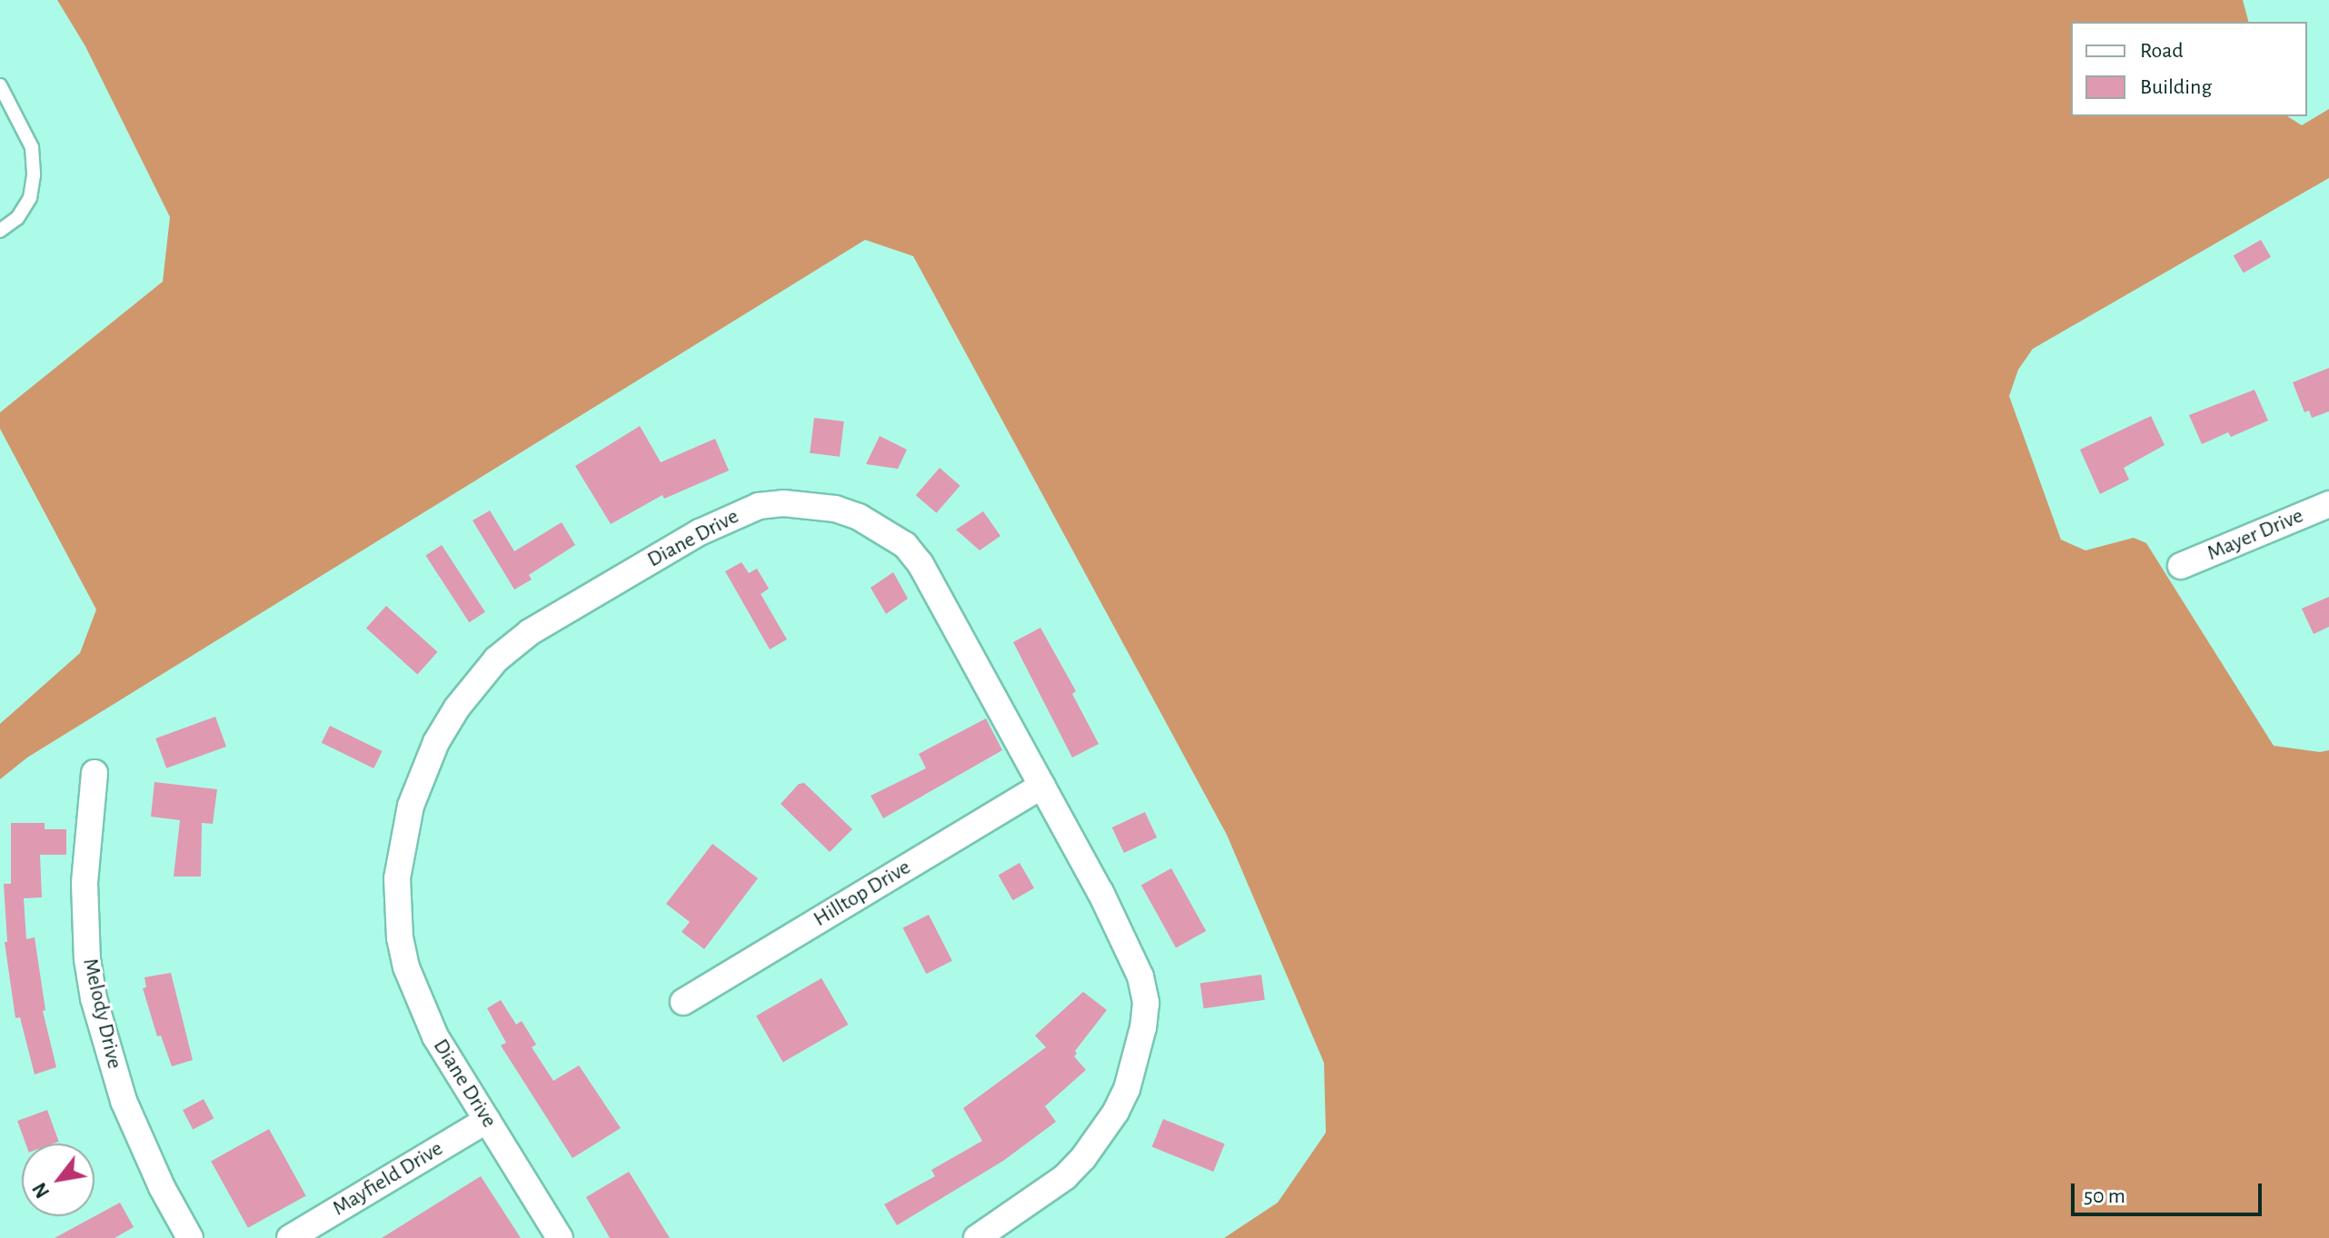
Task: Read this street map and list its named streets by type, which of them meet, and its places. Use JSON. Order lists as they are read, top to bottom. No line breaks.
{"streets":{"street":["Mayer Drive","Diane Drive","Hilltop Drive","Melody Drive","Mayfield Drive"]},"crossings":[["Diane Drive","Hilltop Drive"],["Diane Drive","Mayfield Drive"]],"legend":["Road","Building"],"scale_bar":"50 m","north":"bottom left"}
